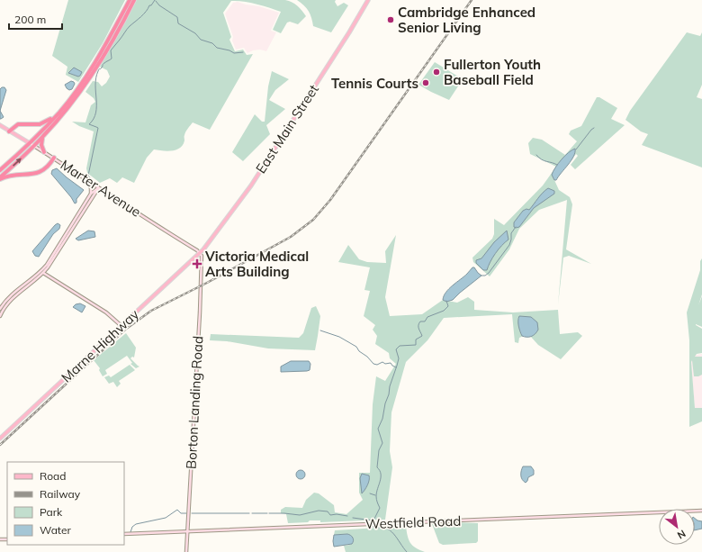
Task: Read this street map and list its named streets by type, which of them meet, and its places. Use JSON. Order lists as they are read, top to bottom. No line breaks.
{"streets":{"main road":["East Main Street","Marter Avenue","Marne Highway"],"street":["Borton Landing Road","Westfield Road"]},"crossings":[["East Main Street","Marter Avenue"],["East Main Street","Marne Highway"],["East Main Street","Borton Landing Road"],["Marter Avenue","Marne Highway"],["Marter Avenue","Borton Landing Road"],["Marne Highway","Borton Landing Road"],["Borton Landing Road","Westfield Road"]],"places":{"other":["Cambridge Enhanced Senior Living","Fullerton Youth Baseball Field","Tennis Courts"],"health":["Victoria Medical Arts Building"]},"legend":["Road","Railway","Park","Water"],"scale_bar":"200 m","north":"bottom right"}
